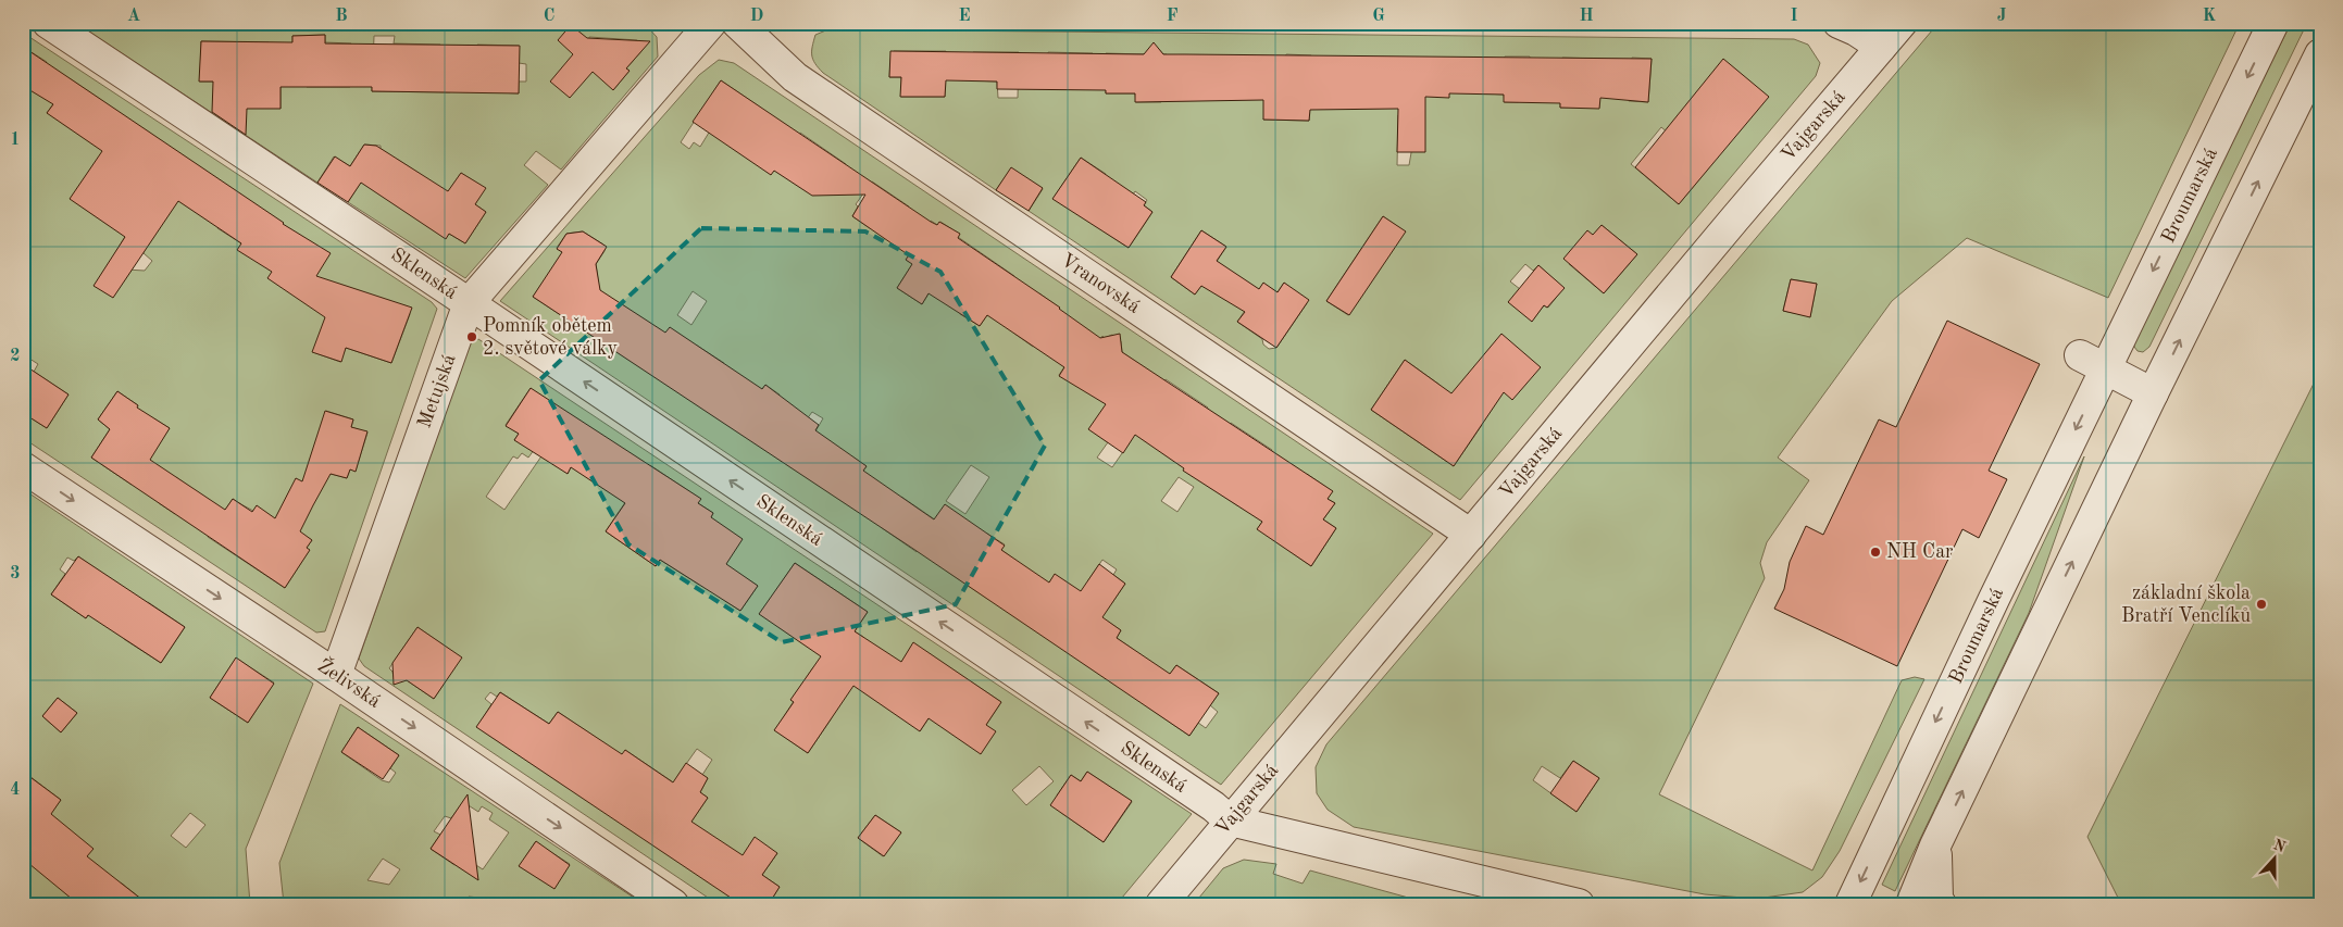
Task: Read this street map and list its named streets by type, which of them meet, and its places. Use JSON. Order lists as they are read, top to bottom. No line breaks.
{"streets":{"street":["Vajgarská","Broumarská","Sklenská","Vranovská","Metujská","Želivská"]},"crossings":[["Vajgarská","Sklenská"],["Vajgarská","Vranovská"],["Sklenská","Metujská"],["Metujská","Želivská"]],"one_way":["Sklenská","Želivská"],"places":["Pomník obětem 2. světové války","NH Car","základní škola Bratří Venclíků"],"north":"top","grid":{"columns":["A","B","C","D","E","F","G","H","I","J","K"],"rows":["1","2","3","4"]}}
